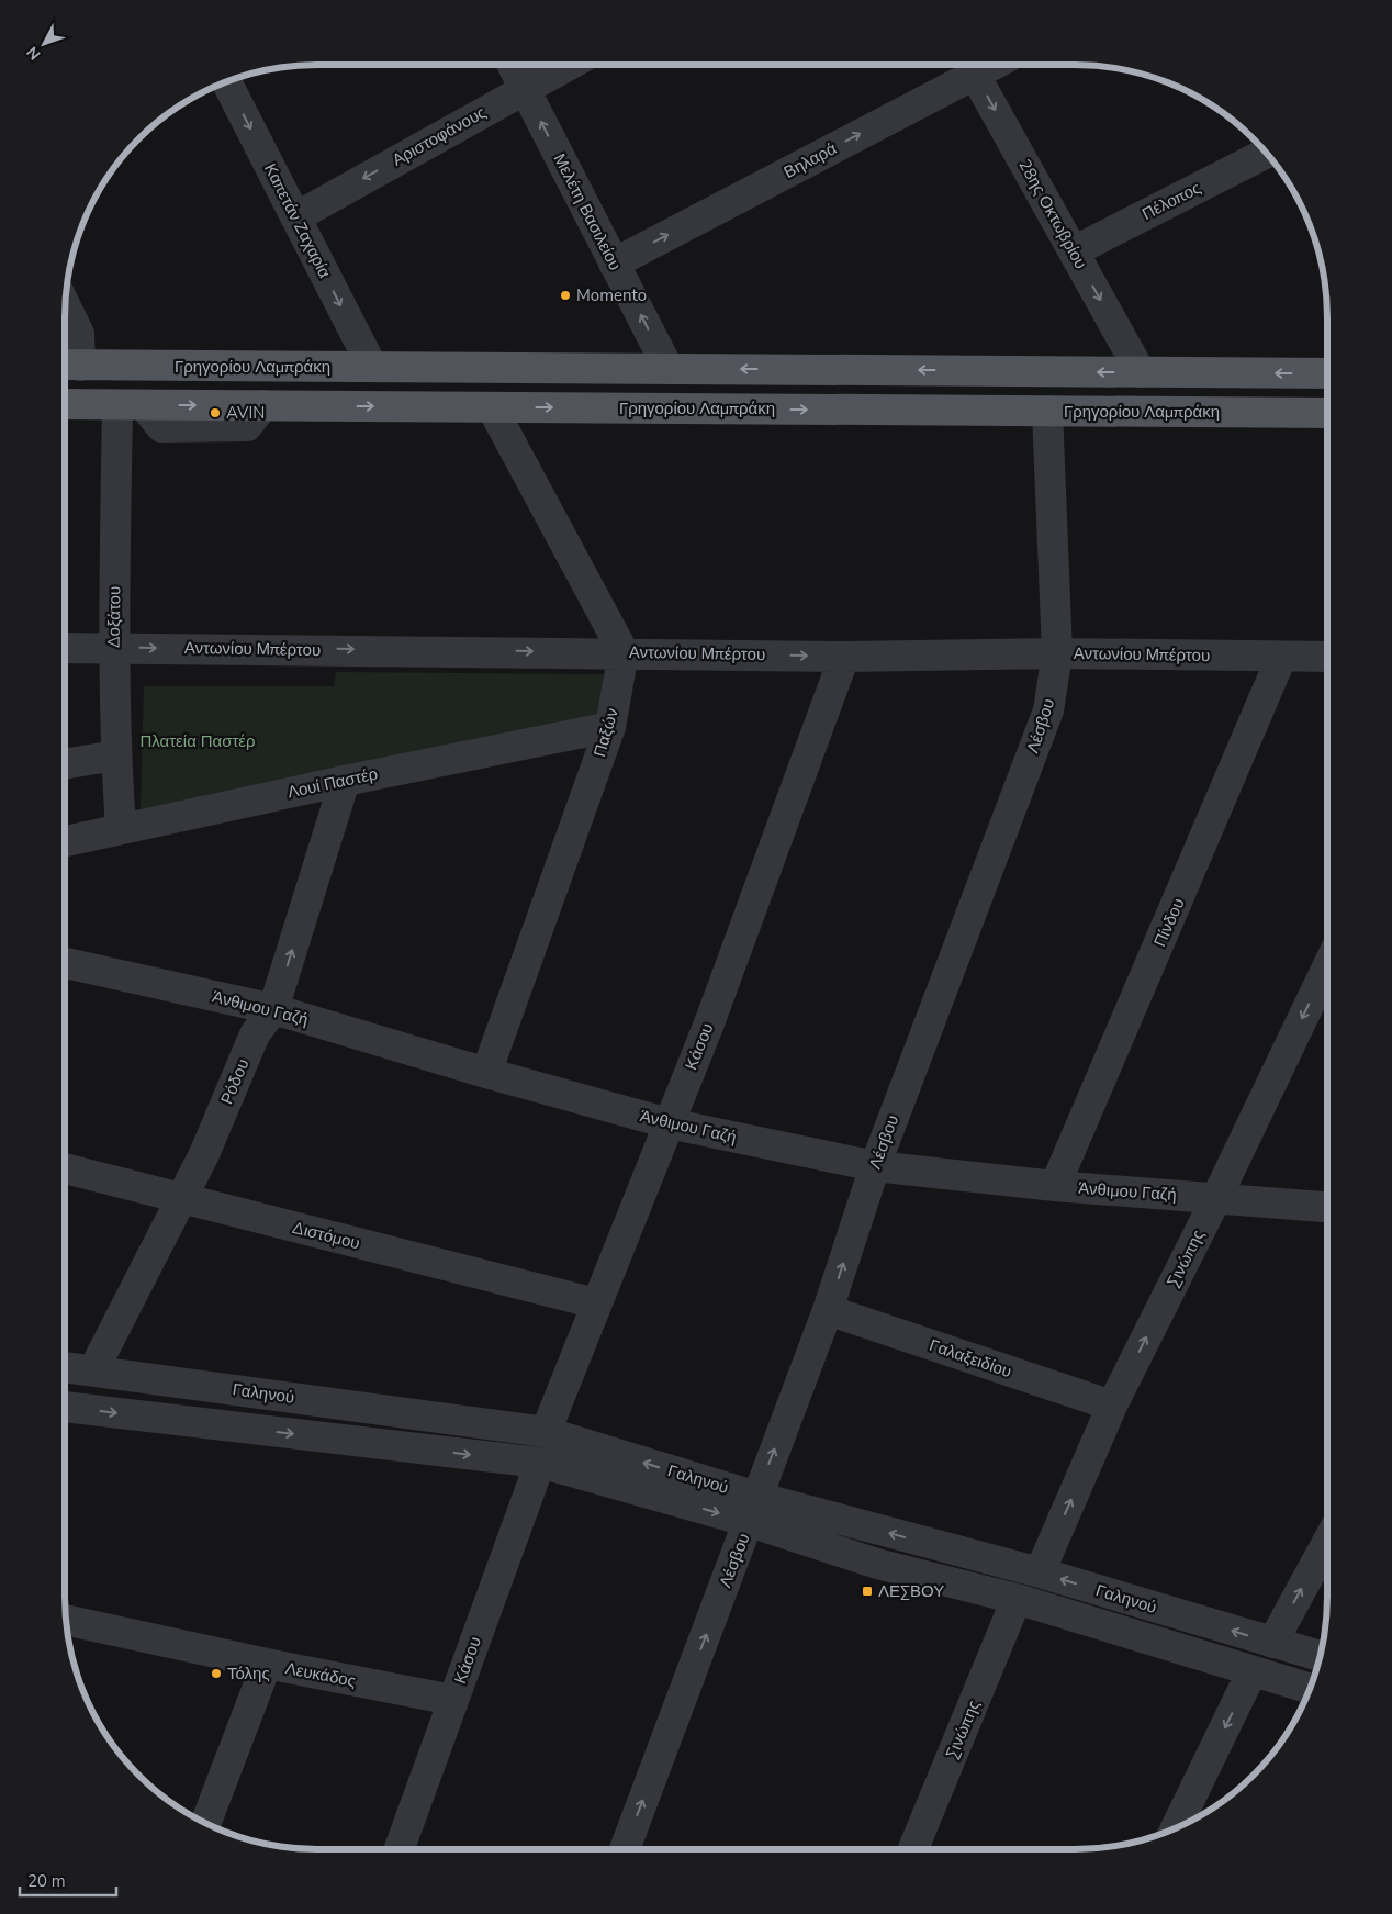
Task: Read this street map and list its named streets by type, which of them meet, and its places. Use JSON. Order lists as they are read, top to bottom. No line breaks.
{"streets":{"main road":["Γρηγορίου Λαμπράκη"],"street":["Αριστοφάνους","Βηλαρά","Πέλοπος","Μελέτη Βασιλείου","28ης Οκτωβρίου","Καπετάν Ζαχαρία","Δοξάτου","Αντωνίου Μπέρτου","Λέσβου","Παξών","Λουί Παστέρ","Πίνδου","Άνθιμου Γαζή","Κάσου","Ρόδου","Διστόμου","Σινώπης","Γαλαξειδίου","Γαληνού","Λευκάδος"]},"crossings":[["Αριστοφάνους","Μελέτη Βασιλείου"],["Αριστοφάνους","Καπετάν Ζαχαρία"],["Βηλαρά","Μελέτη Βασιλείου"],["Βηλαρά","28ης Οκτωβρίου"],["Πέλοπος","28ης Οκτωβρίου"],["Μελέτη Βασιλείου","Γρηγορίου Λαμπράκη"],["28ης Οκτωβρίου","Γρηγορίου Λαμπράκη"],["Καπετάν Ζαχαρία","Γρηγορίου Λαμπράκη"],["Γρηγορίου Λαμπράκη","Δοξάτου"],["Γρηγορίου Λαμπράκη","Λέσβου"],["Δοξάτου","Αντωνίου Μπέρτου"],["Δοξάτου","Λουί Παστέρ"],["Αντωνίου Μπέρτου","Λέσβου"],["Αντωνίου Μπέρτου","Παξών"],["Αντωνίου Μπέρτου","Πίνδου"],["Αντωνίου Μπέρτου","Κάσου"],["Λέσβου","Άνθιμου Γαζή"],["Λέσβου","Γαλαξειδίου"],["Λέσβου","Γαληνού"],["Παξών","Λουί Παστέρ"],["Παξών","Άνθιμου Γαζή"],["Λουί Παστέρ","Ρόδου"],["Πίνδου","Άνθιμου Γαζή"],["Άνθιμου Γαζή","Κάσου"],["Άνθιμου Γαζή","Ρόδου"],["Άνθιμου Γαζή","Σινώπης"],["Κάσου","Διστόμου"],["Κάσου","Γαληνού"],["Κάσου","Λευκάδος"],["Ρόδου","Διστόμου"],["Ρόδου","Γαληνού"],["Σινώπης","Γαλαξειδίου"],["Σινώπης","Γαληνού"]],"one_way":["Αριστοφάνους","Βηλαρά","Μελέτη Βασιλείου","28ης Οκτωβρίου","Καπετάν Ζαχαρία","Αντωνίου Μπέρτου","Λέσβου","Ρόδου"],"parks":["Πλατεία Παστέρ"],"places":{"other":["Momento","AVIN","Τόλης"],"transit":["ΛΕΣΒΟΥ"]},"scale_bar":"20 m","north":"bottom left"}
